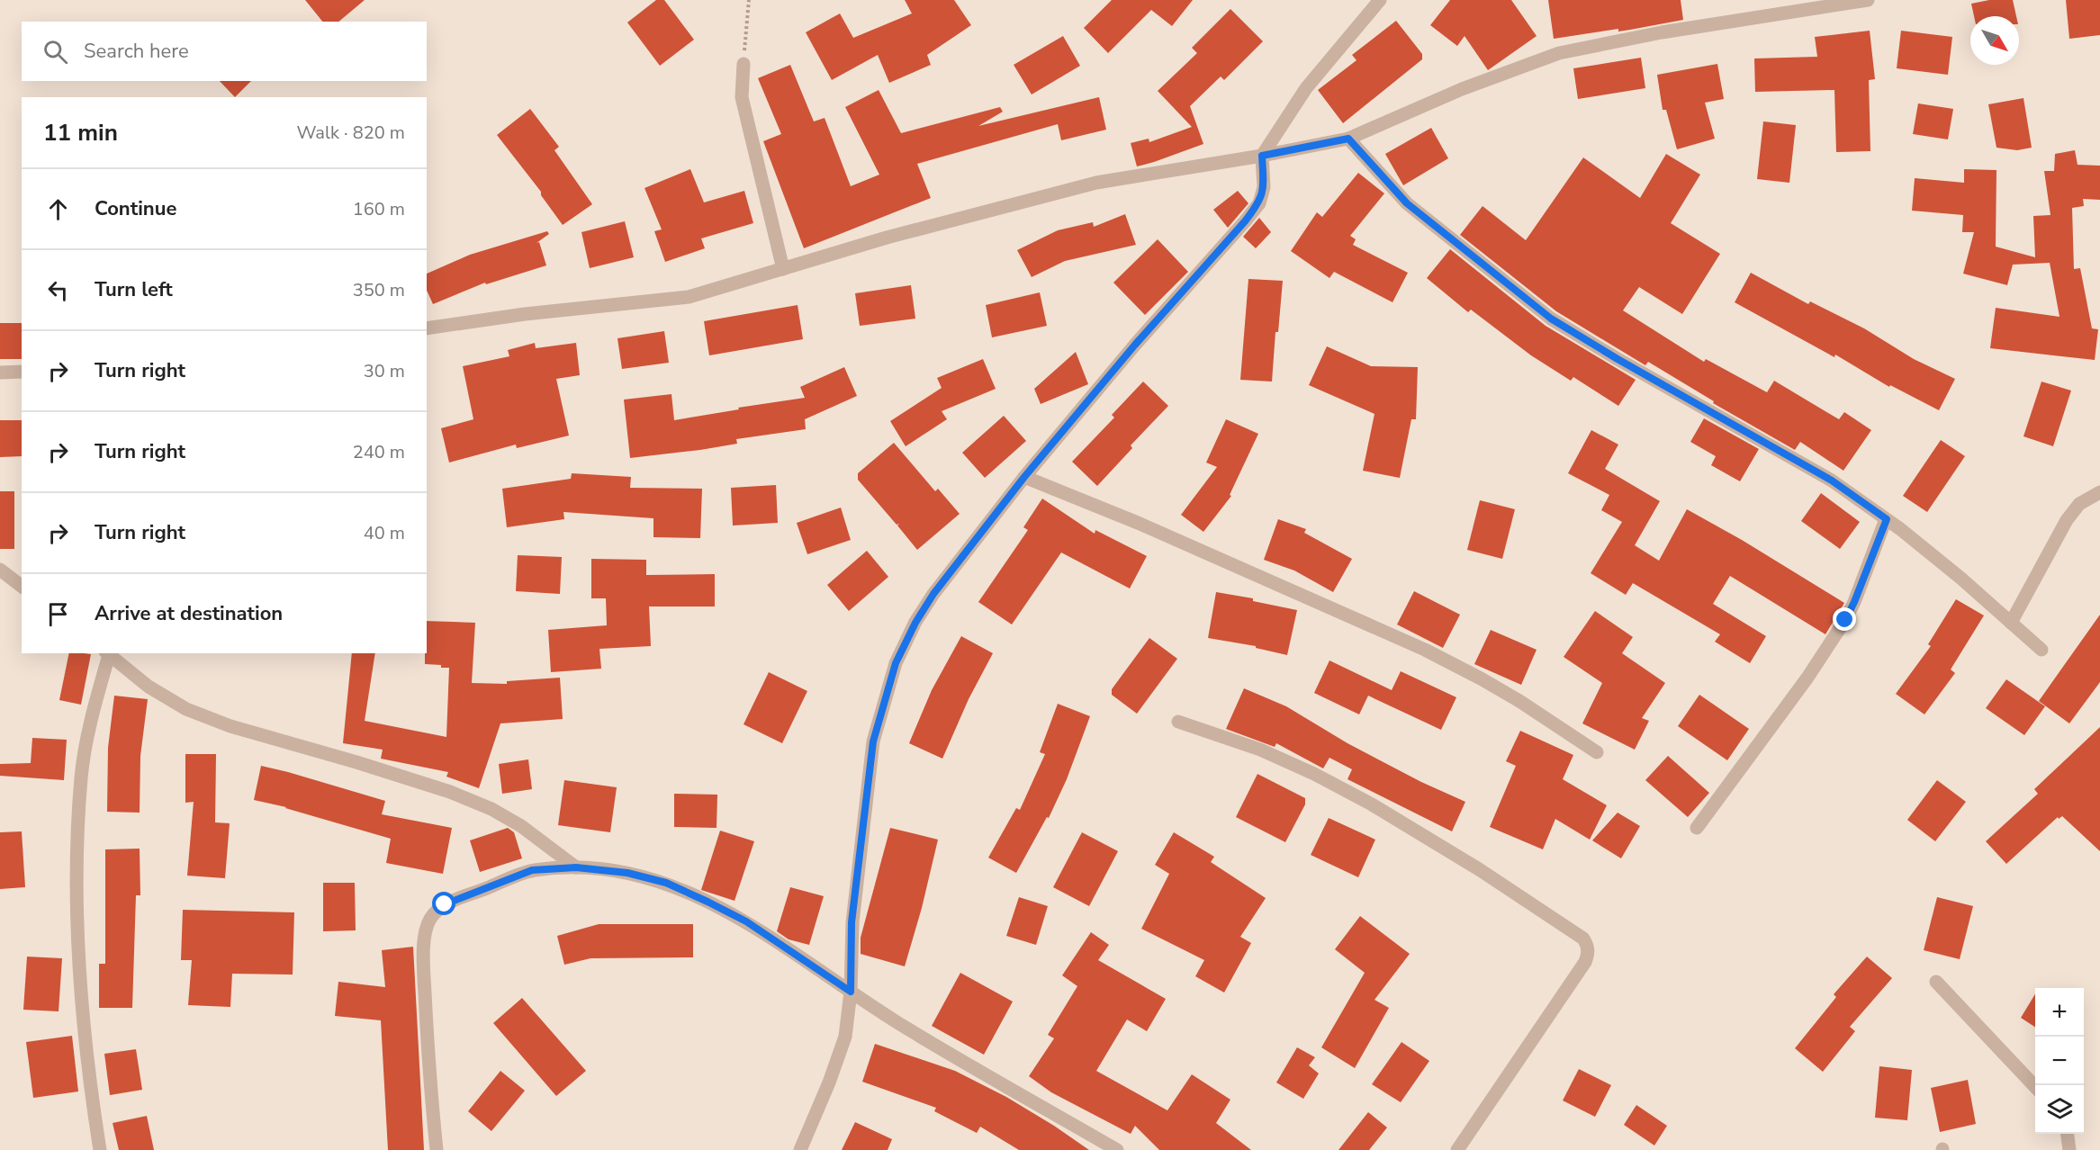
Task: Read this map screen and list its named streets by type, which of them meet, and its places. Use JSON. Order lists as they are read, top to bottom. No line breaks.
{"north":"bottom right","page":{"search":"Search here","heading":["11 min","Walk · 820 m"],"list":[["Continue","160 m"],["Turn left","350 m"],["Turn right","30 m"],["Turn right","240 m"],["Turn right","40 m"],"Arrive at destination"],"map_buttons":["+","−"]}}
